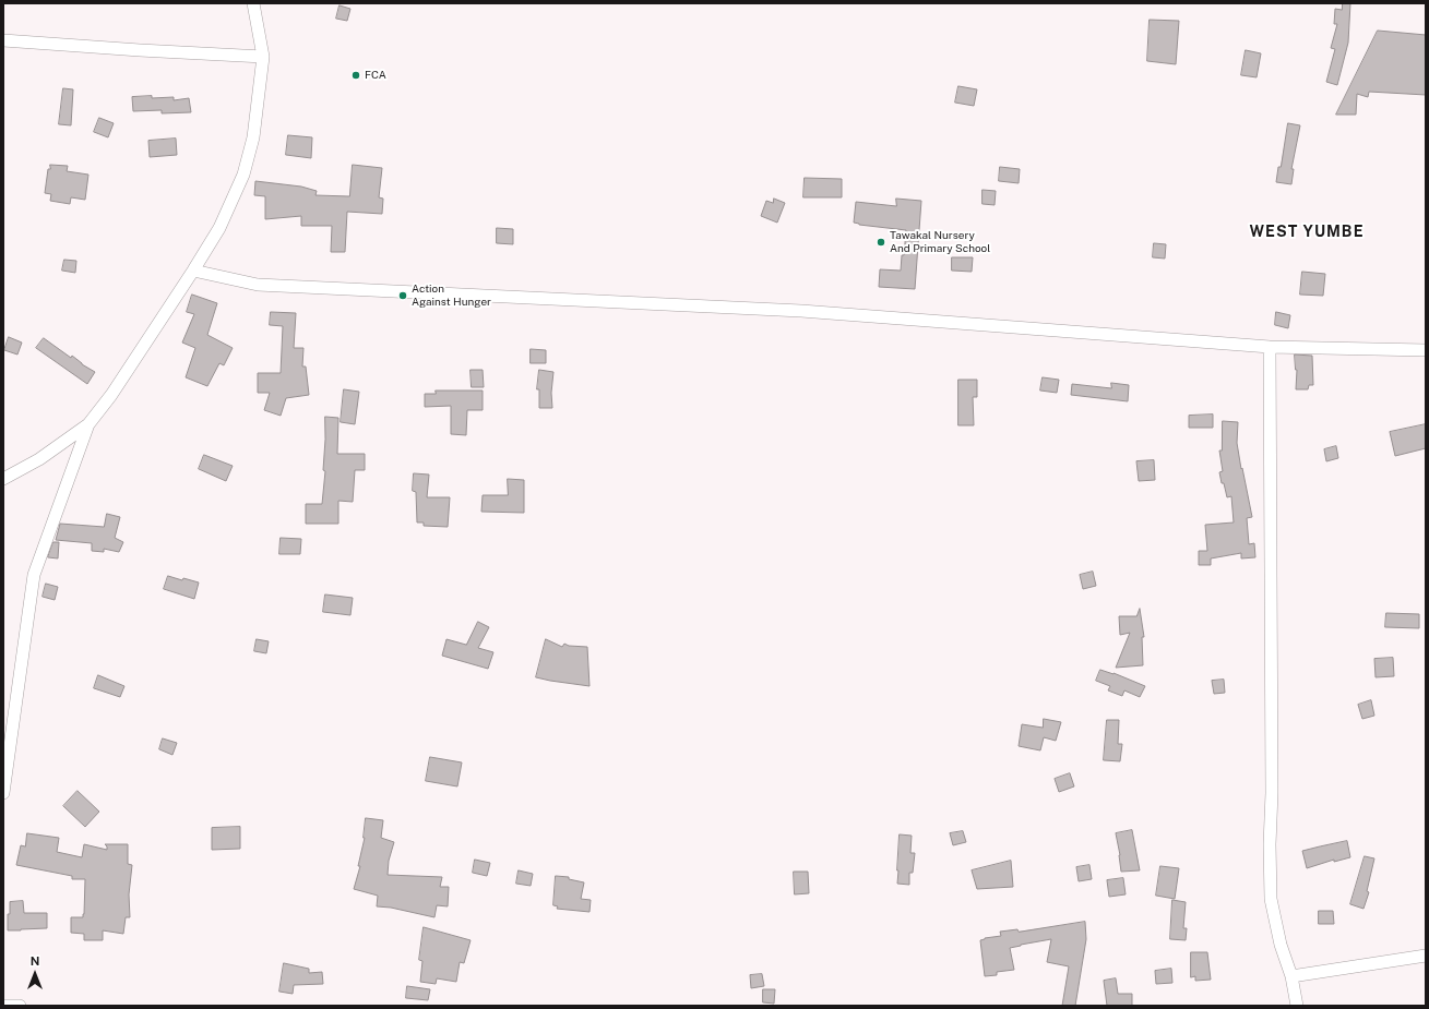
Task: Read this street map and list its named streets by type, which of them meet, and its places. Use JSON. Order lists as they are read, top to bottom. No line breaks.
{"districts":["WEST YUMBE"],"places":["FCA","Tawakal Nursery And Primary School","Action Against Hunger"],"north":"top"}
